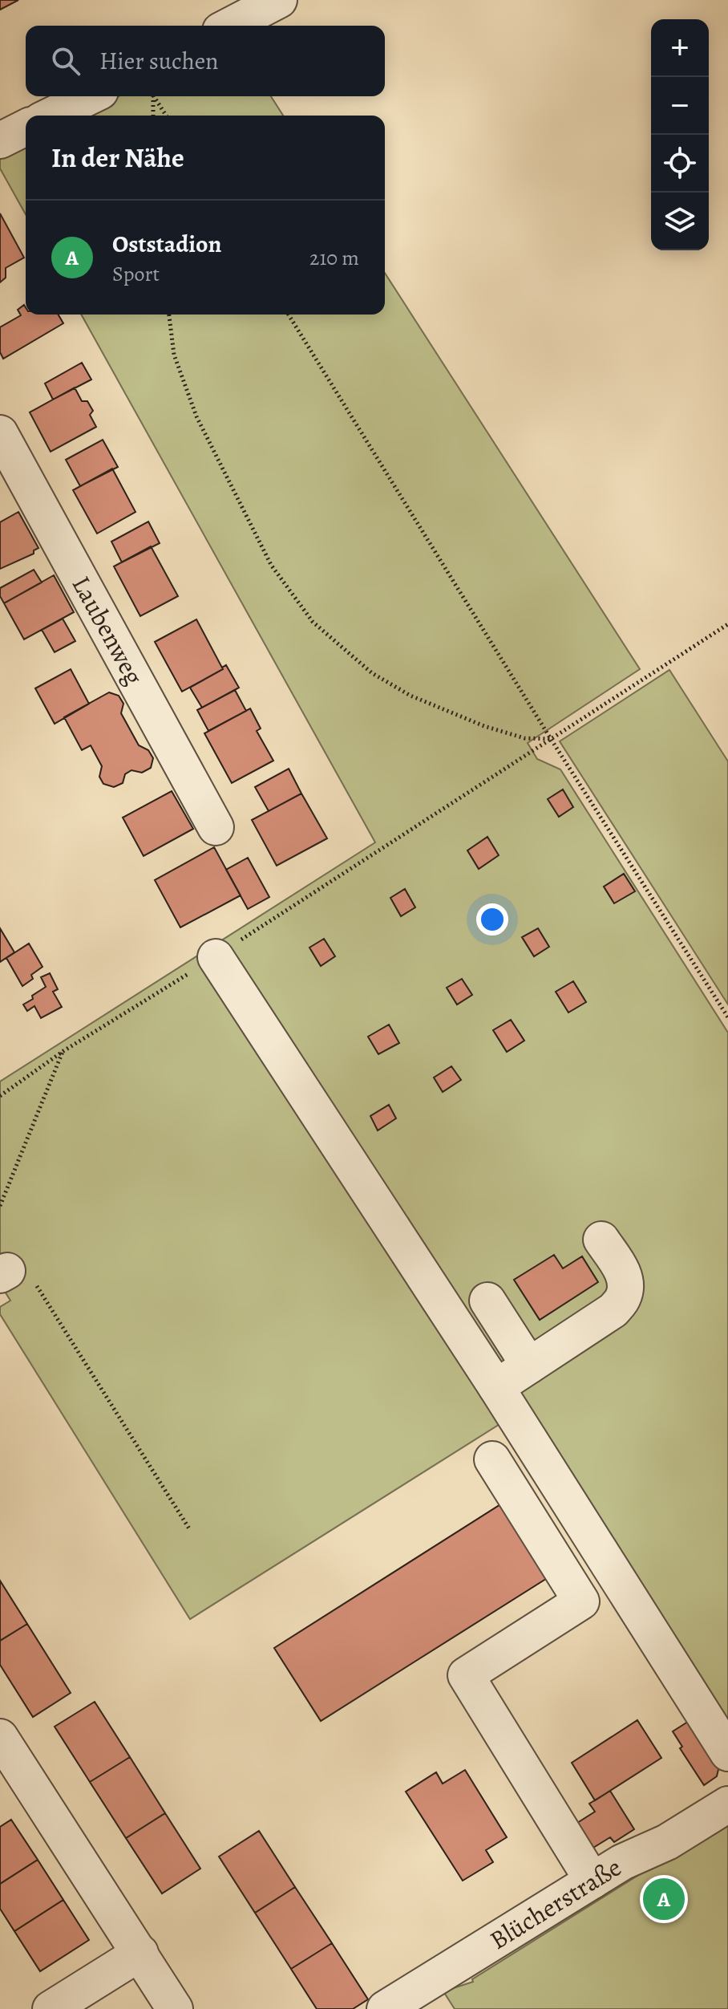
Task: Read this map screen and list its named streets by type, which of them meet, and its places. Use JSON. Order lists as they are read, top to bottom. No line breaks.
{"streets":{"street":["Laubenweg","Blücherstraße"]},"page":{"map_buttons":["+","−"],"search":"Hier suchen","heading":"In der Nähe","list":[{"mark":"A","name":"Oststadion","note":"Sport","value":"210 m"}],"pins":"A"}}
